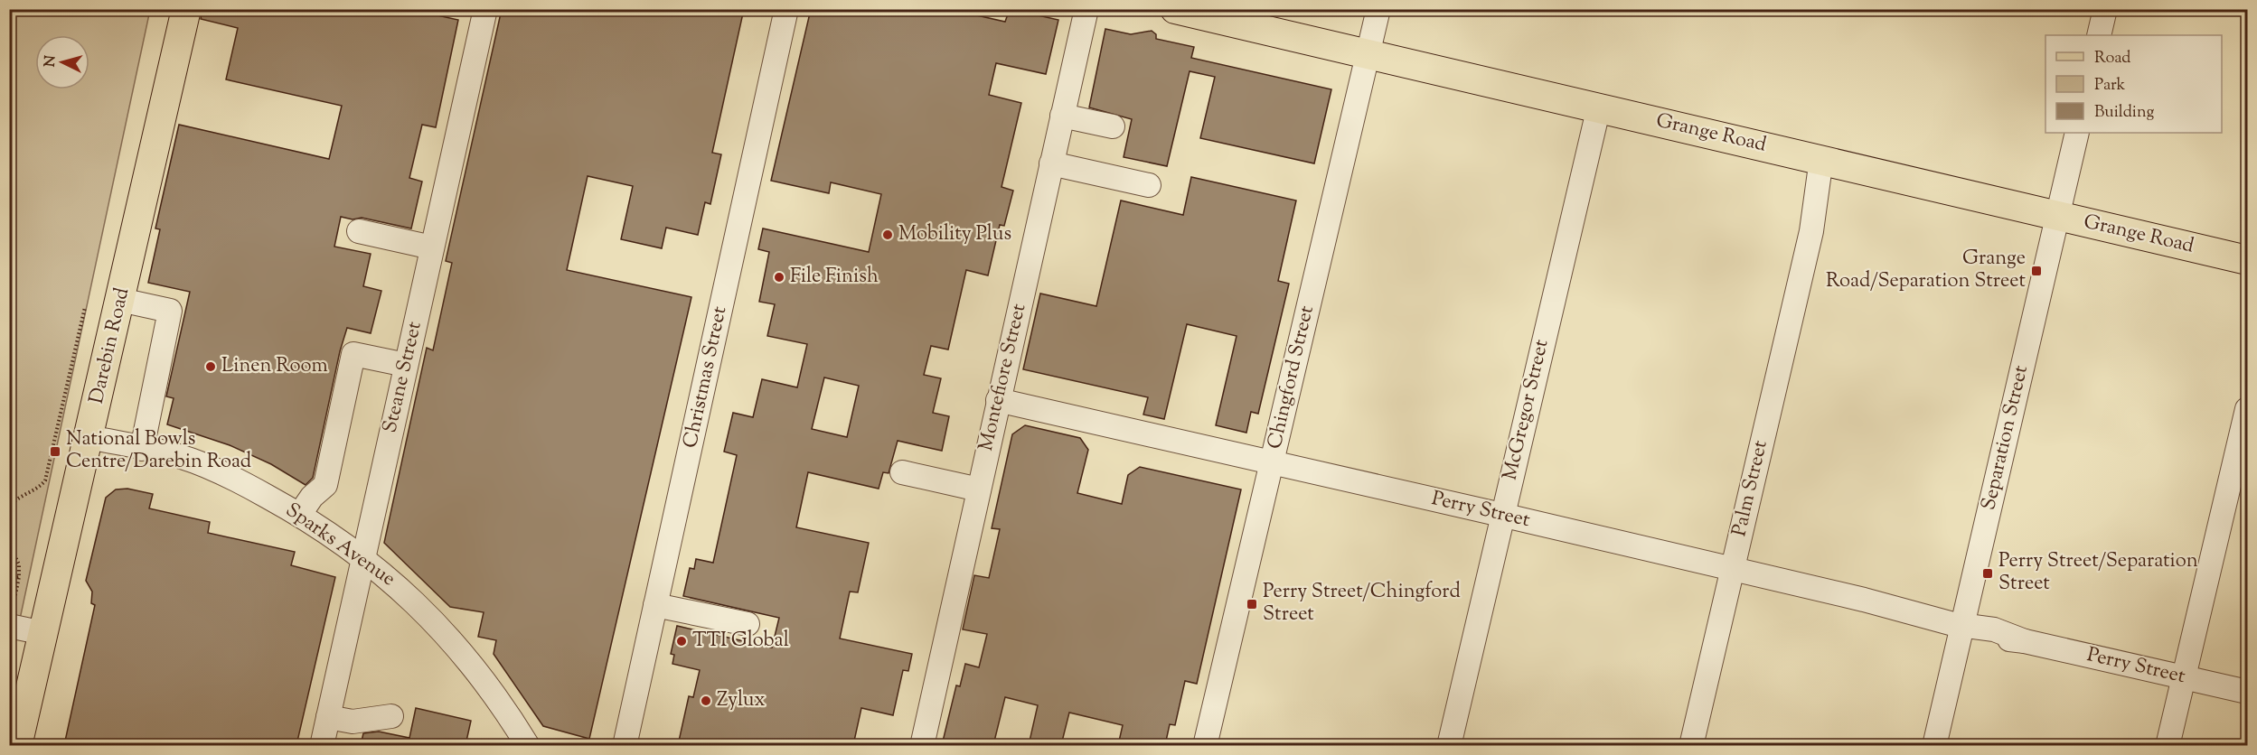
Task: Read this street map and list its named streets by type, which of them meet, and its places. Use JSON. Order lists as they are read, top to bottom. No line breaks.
{"streets":{"main road":["Grange Road","Darebin Road"],"street":["Steane Street","Christmas Street","Montefiore Street","Chingford Street","McGregor Street","Separation Street","Palm Street","Perry Street","Sparks Avenue"]},"crossings":[["Grange Road","Chingford Street"],["Grange Road","McGregor Street"],["Grange Road","Separation Street"],["Grange Road","Palm Street"],["Darebin Road","Sparks Avenue"],["Steane Street","Sparks Avenue"],["Montefiore Street","Perry Street"],["Chingford Street","Perry Street"],["McGregor Street","Perry Street"],["Separation Street","Perry Street"],["Palm Street","Perry Street"]],"places":{"other":["Mobility Plus","File Finish","Linen Room","TTI Global","Zylux"],"transit":["Grange Road/Separation Street","National Bowls Centre/Darebin Road","Perry Street/Separation Street","Perry Street/Chingford Street"]},"legend":["Road","Park","Building"],"north":"left"}
